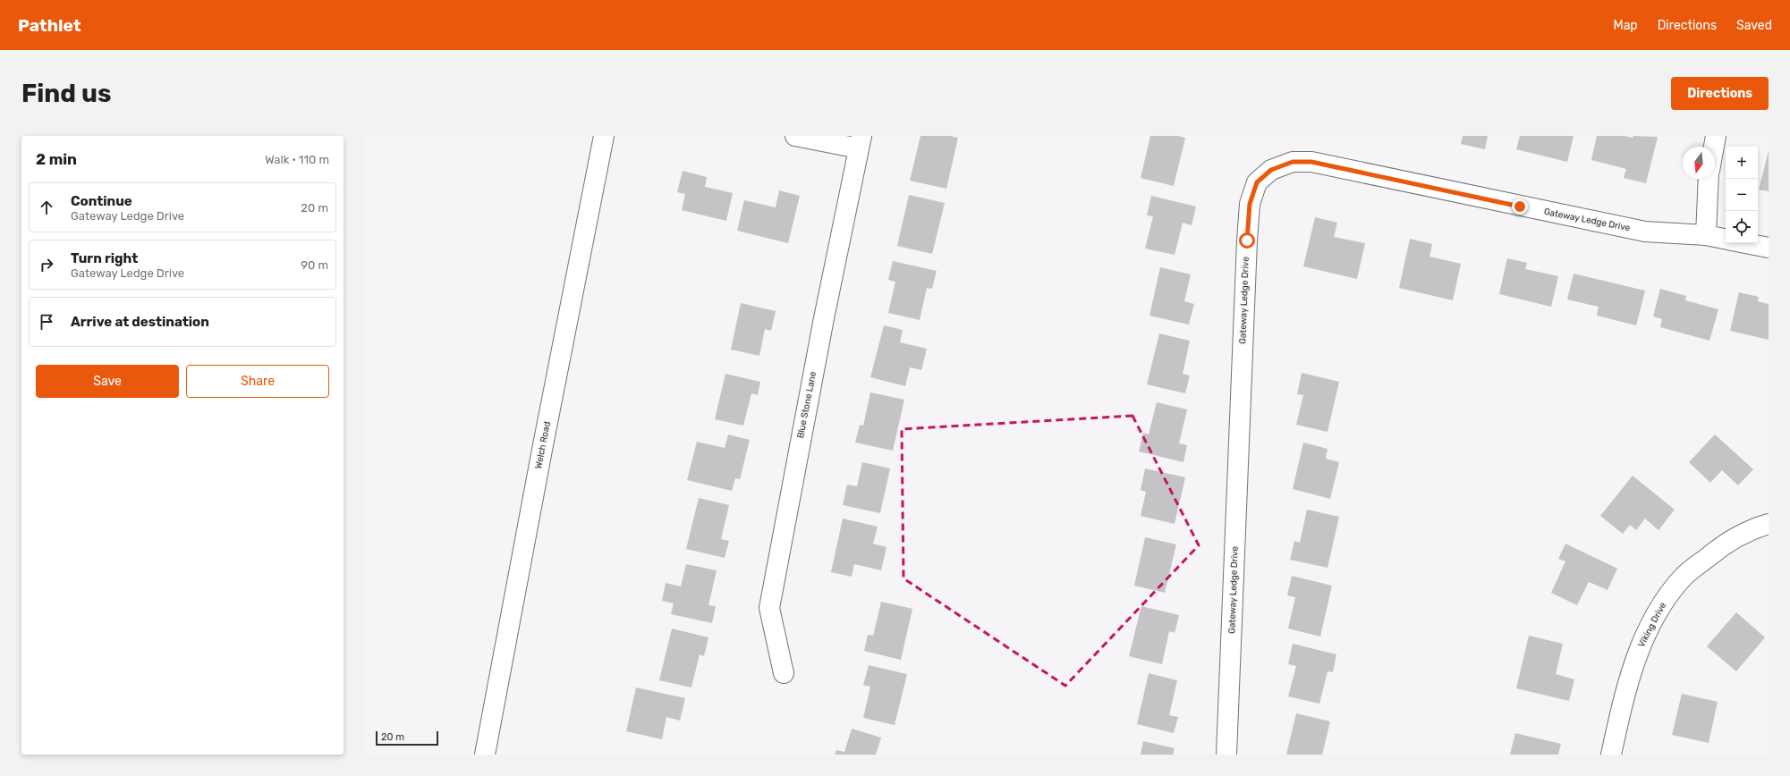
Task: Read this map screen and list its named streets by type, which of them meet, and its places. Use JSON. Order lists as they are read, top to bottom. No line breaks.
{"streets":{"street":["Gateway Ledge Drive","Blue Stone Lane","Welch Road","Viking Drive"]},"scale_bar":"20 m","north":"bottom","page":{"header":"Pathlet","nav":["Map","Directions","Saved"],"buttons":["Directions",["Save","Share"]],"title":"Find us","heading":["2 min","Walk · 110 m"],"map_buttons":["+","−"],"list":[["Continue","Gateway Ledge Drive","20 m"],["Turn right","Gateway Ledge Drive","90 m"],"Arrive at destination"],"scale":"20 m"}}
